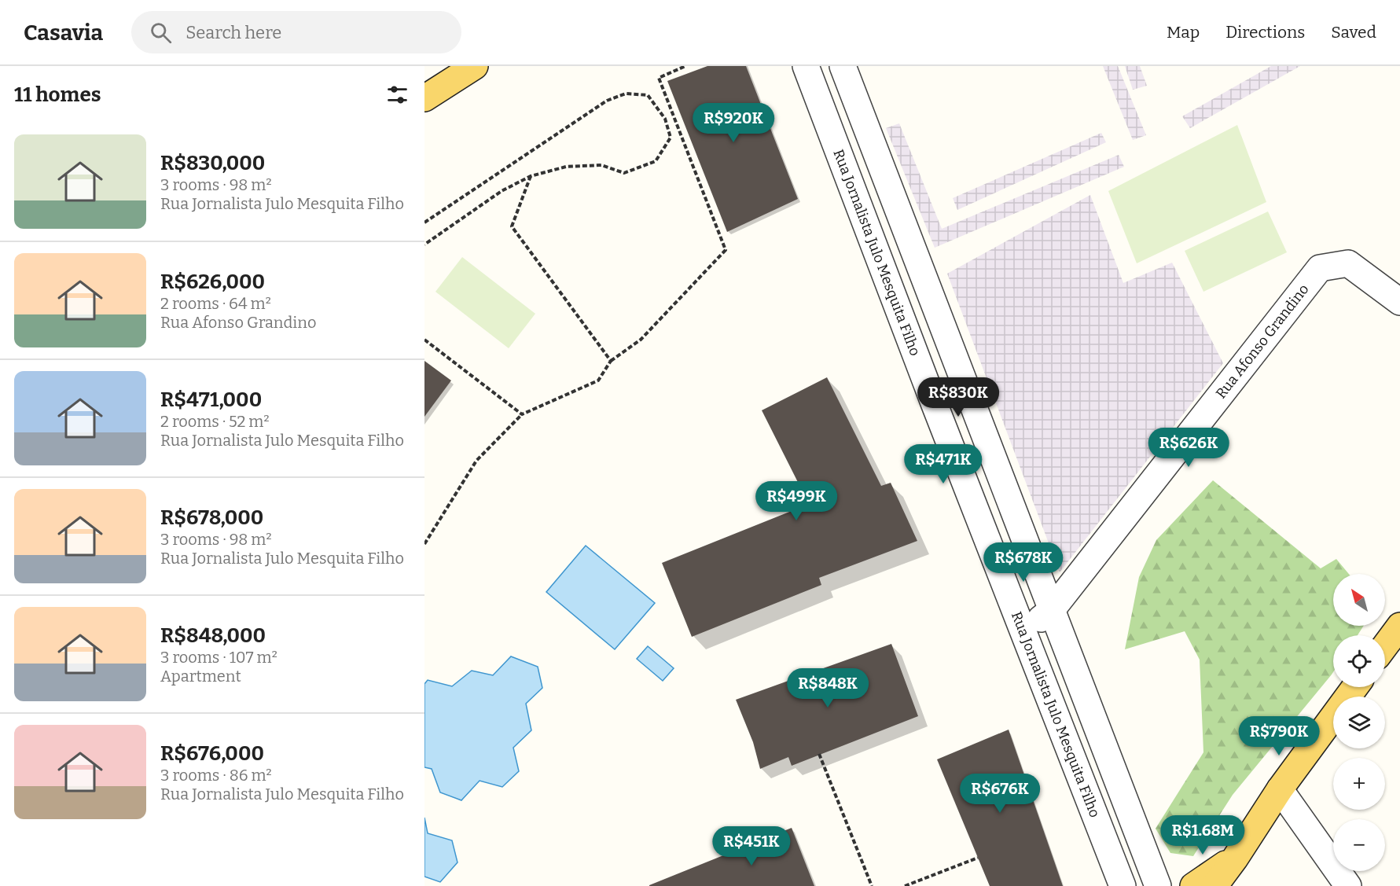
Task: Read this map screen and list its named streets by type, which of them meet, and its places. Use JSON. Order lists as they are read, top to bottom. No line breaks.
{"streets":{"street":["Rua Jornalista Julo Mesquita Filho","Rua Afonso Grandino"]},"crossings":[["Rua Jornalista Julo Mesquita Filho","Rua Afonso Grandino"]],"north":"top left","page":{"header":"Casavia","search":"Search here","nav":["Map","Directions","Saved"],"heading":"11 homes","price":["R$920K","R$830K","R$626K","R$471K","R$499K","R$678K","R$848K","R$790K","R$676K","R$1.68M","R$451K"],"list":[{"name":"R$830,000","note":"3 rooms · 98 m² · Rua Jornalista Julo Mesquita Filho"},{"name":"R$626,000","note":"2 rooms · 64 m² · Rua Afonso Grandino"},{"name":"R$471,000","note":"2 rooms · 52 m² · Rua Jornalista Julo Mesquita Filho"},{"name":"R$678,000","note":"3 rooms · 98 m² · Rua Jornalista Julo Mesquita Filho"},{"name":"R$848,000","note":"3 rooms · 107 m² · Apartment"},{"name":"R$676,000","note":"3 rooms · 86 m² · Rua Jornalista Julo Mesquita Filho"}],"map_buttons":["+","−"]}}
